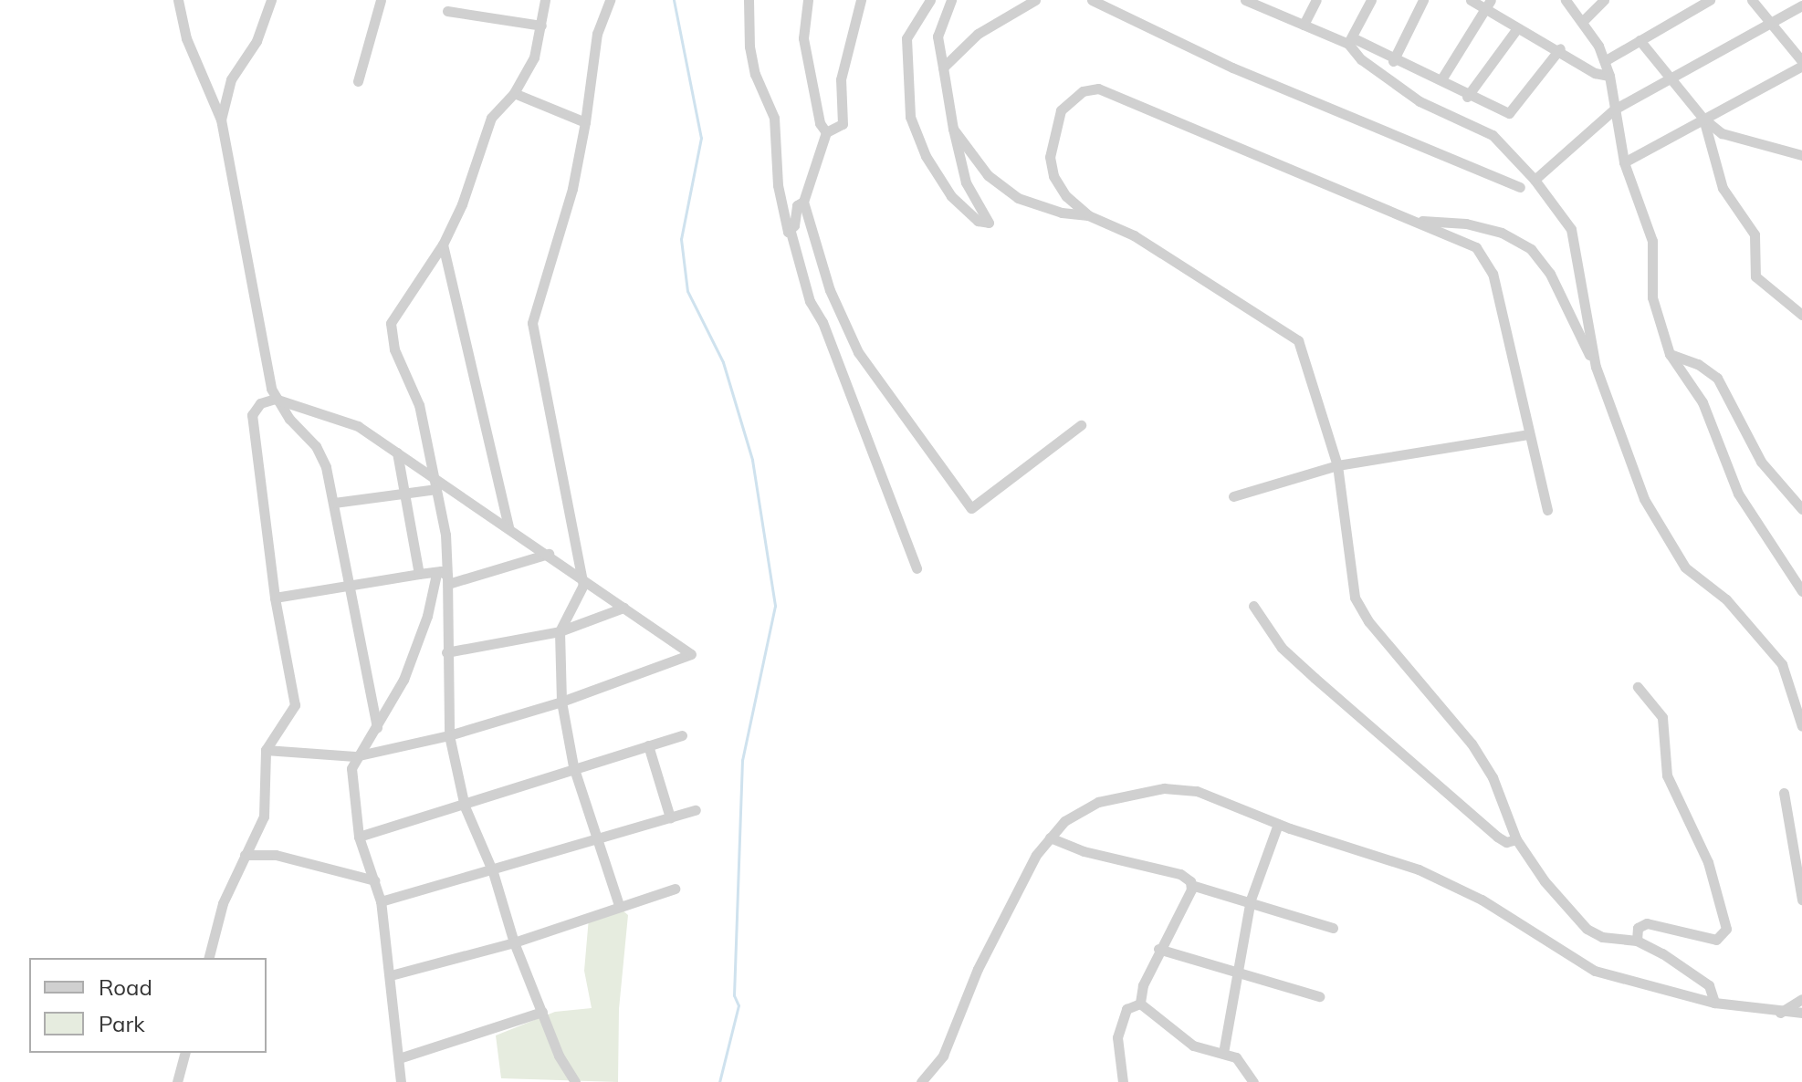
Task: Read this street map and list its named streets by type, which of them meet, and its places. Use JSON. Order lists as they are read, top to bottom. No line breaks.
{"legend":["Road","Park"]}
